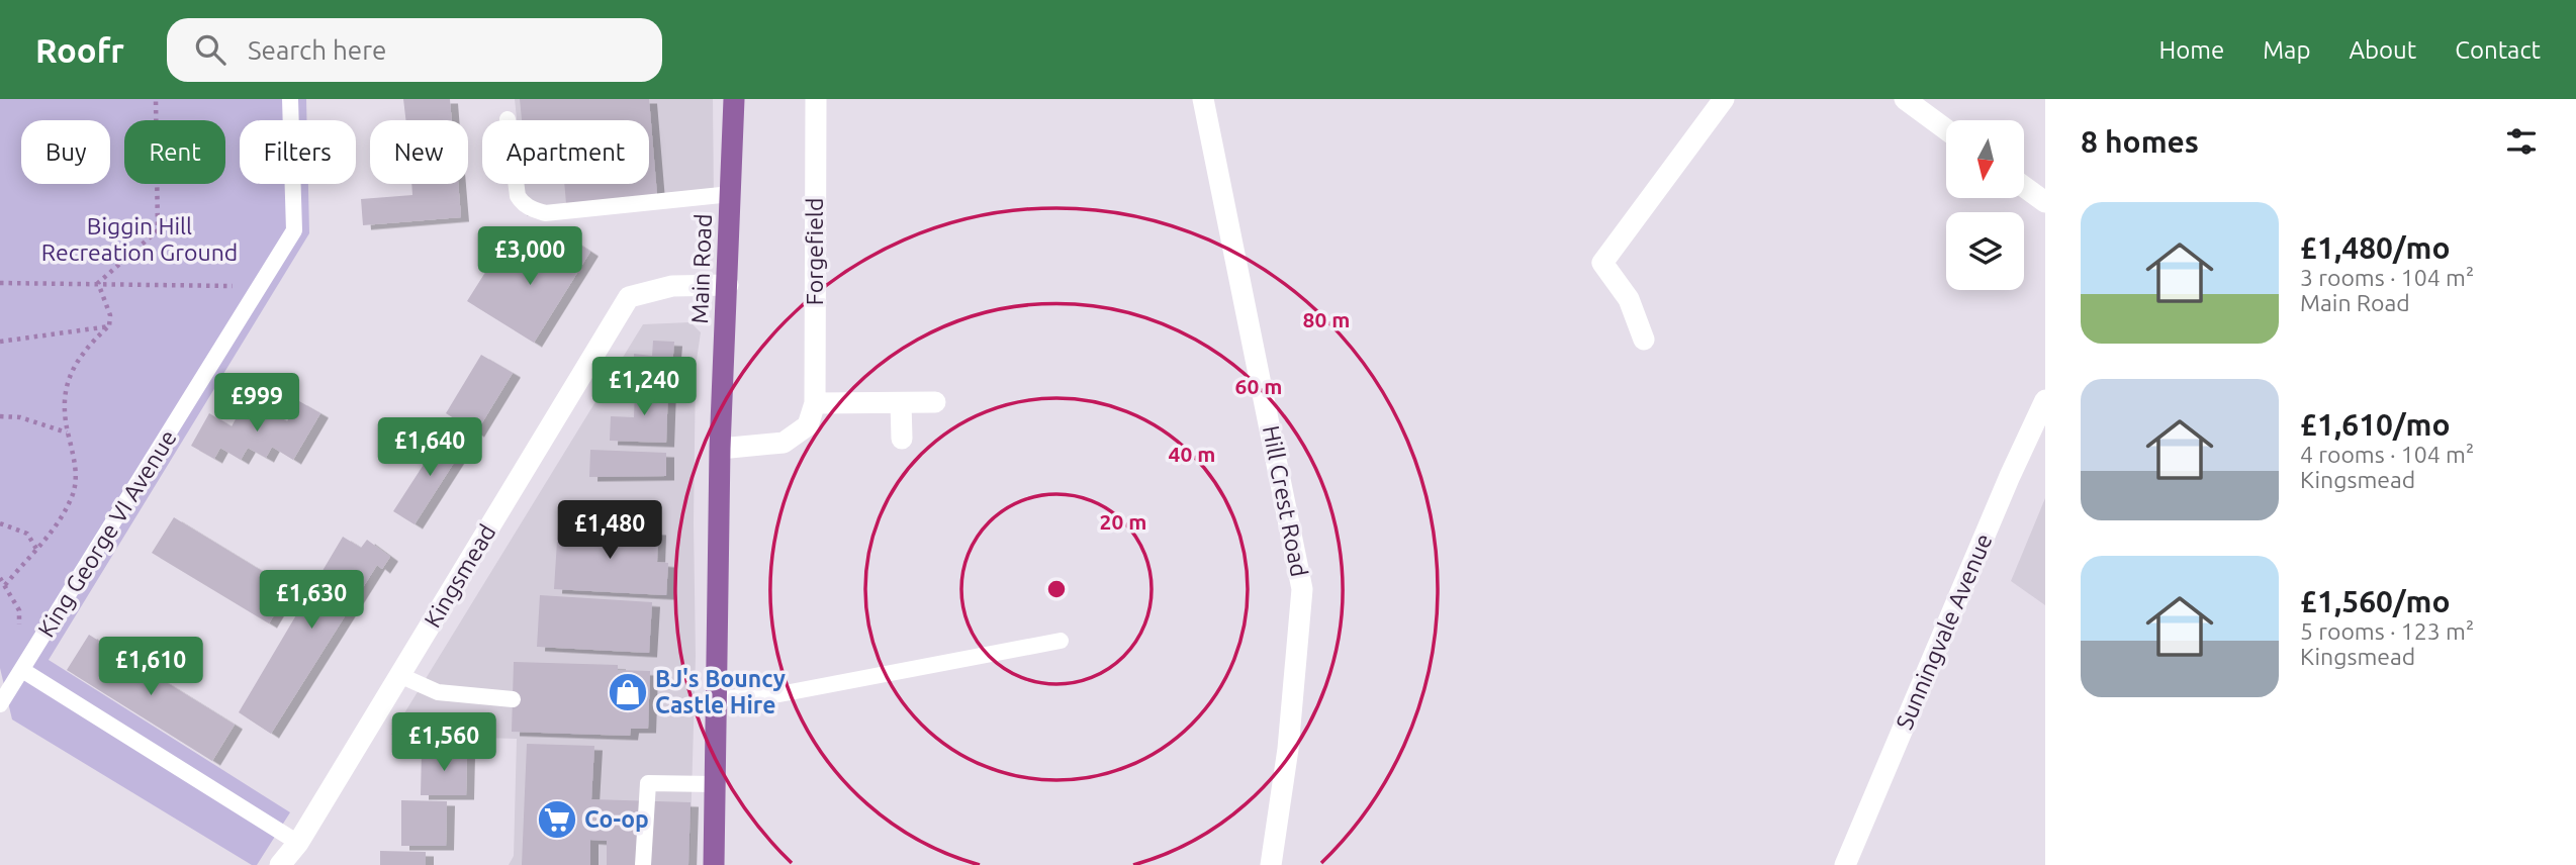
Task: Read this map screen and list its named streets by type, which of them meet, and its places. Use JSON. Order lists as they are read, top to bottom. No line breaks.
{"streets":{"main road":["Main Road"],"street":["Forgefield","Hill Crest Road","Kingsmead","Sunningvale Avenue"],"lane":["King George VI Avenue"]},"crossings":[["Forgefield","Main Road"],["Main Road","Kingsmead"]],"parks":["Biggin Hill Recreation Ground"],"places":{"shop":["BJ's Bouncy Castle Hire"],"supermarket":["Co-op"]},"north":"bottom","page":{"header":"Roofr","search":"Search here","nav":["Home","Map","About","Contact"],"heading":"8 homes","chip":["Buy","Rent","Filters","New","Apartment"],"list":[{"name":"£1,480/mo","note":"3 rooms · 104 m² · Main Road"},{"name":"£1,610/mo","note":"4 rooms · 104 m² · Kingsmead"},{"name":"£1,560/mo","note":"5 rooms · 123 m² · Kingsmead"}],"price":["£3,000","£1,240","£999","£1,640","£1,480","£1,630","£1,610","£1,560"]},"rings":["80 m","60 m","40 m","20 m"]}
